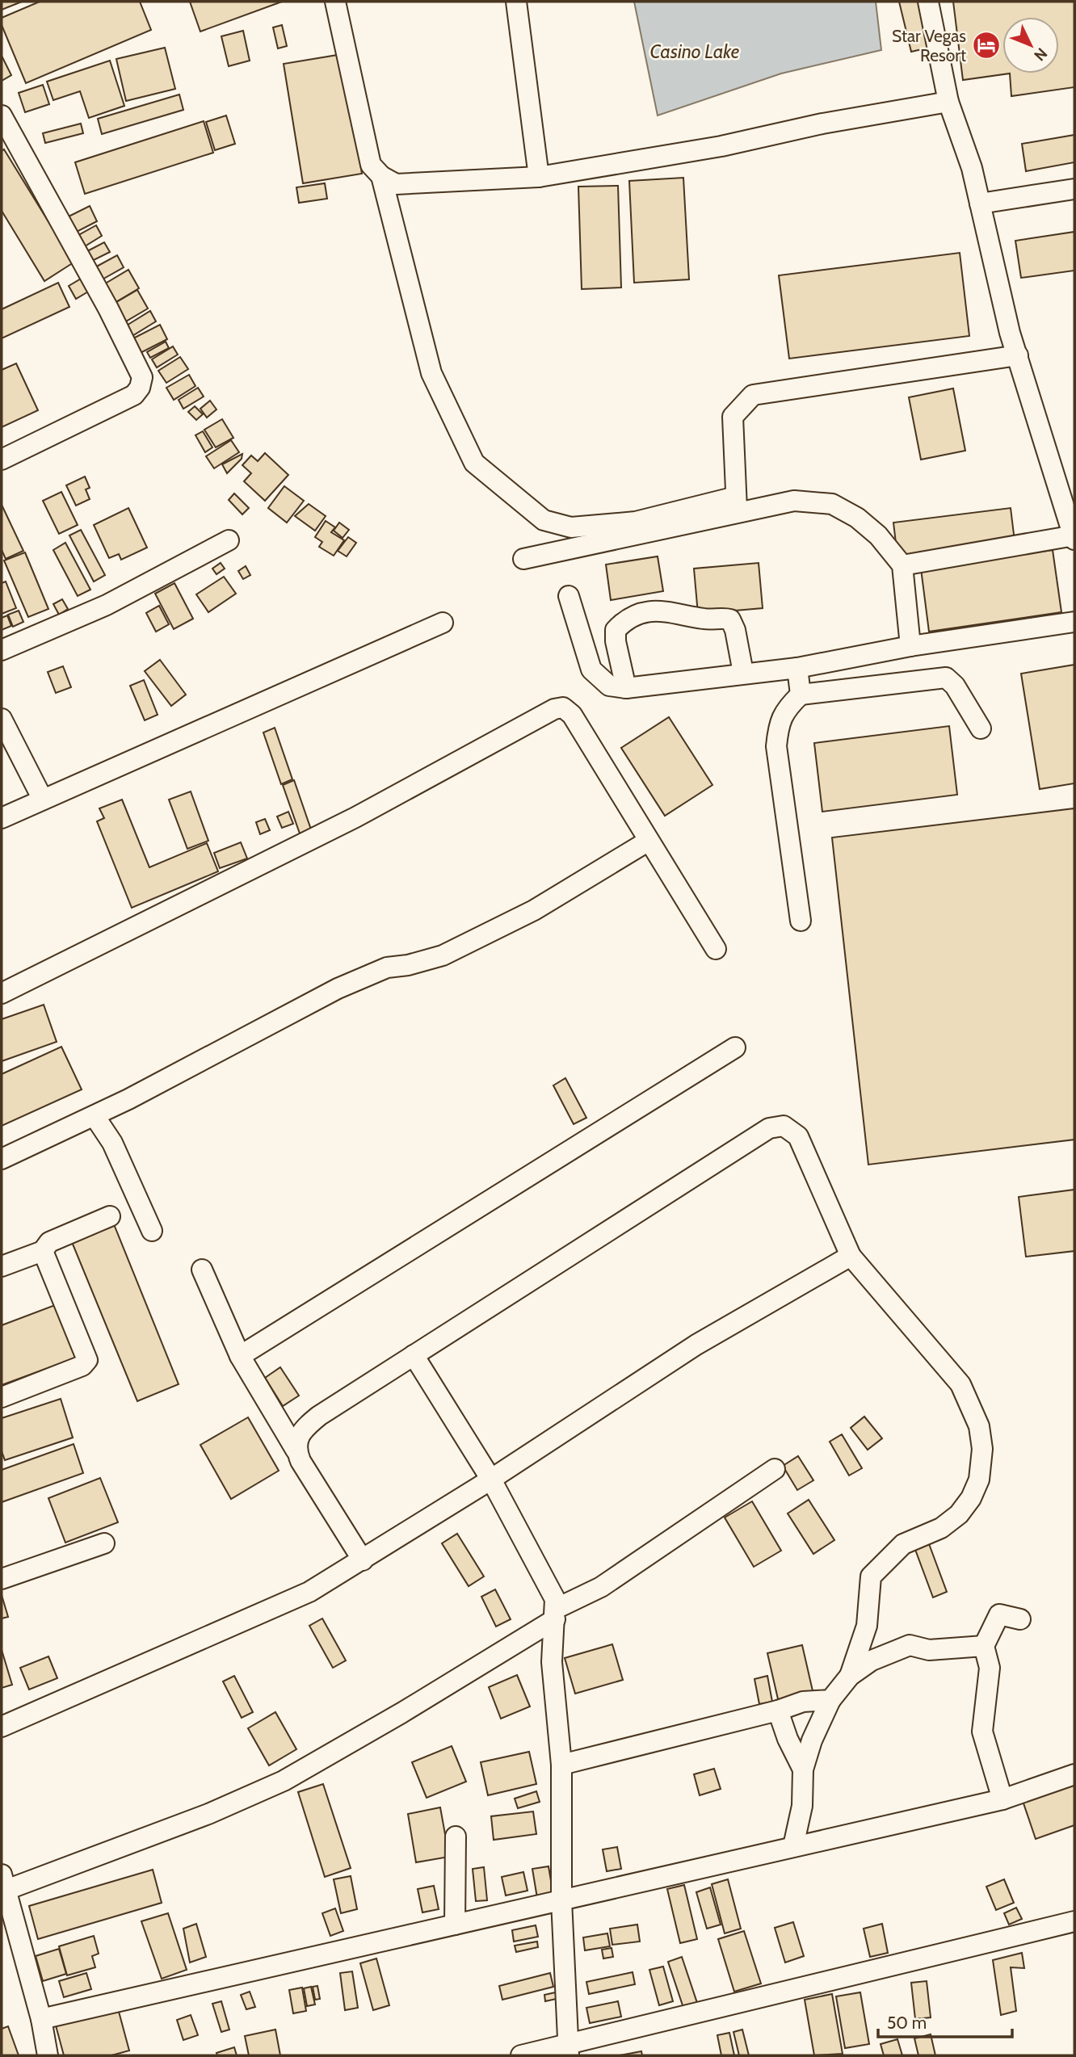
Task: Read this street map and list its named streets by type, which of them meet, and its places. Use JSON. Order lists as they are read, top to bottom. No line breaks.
{"water":["Casino Lake"],"places":{"hotel":["Star Vegas Resort"]},"scale_bar":"50 m","north":"bottom right"}
